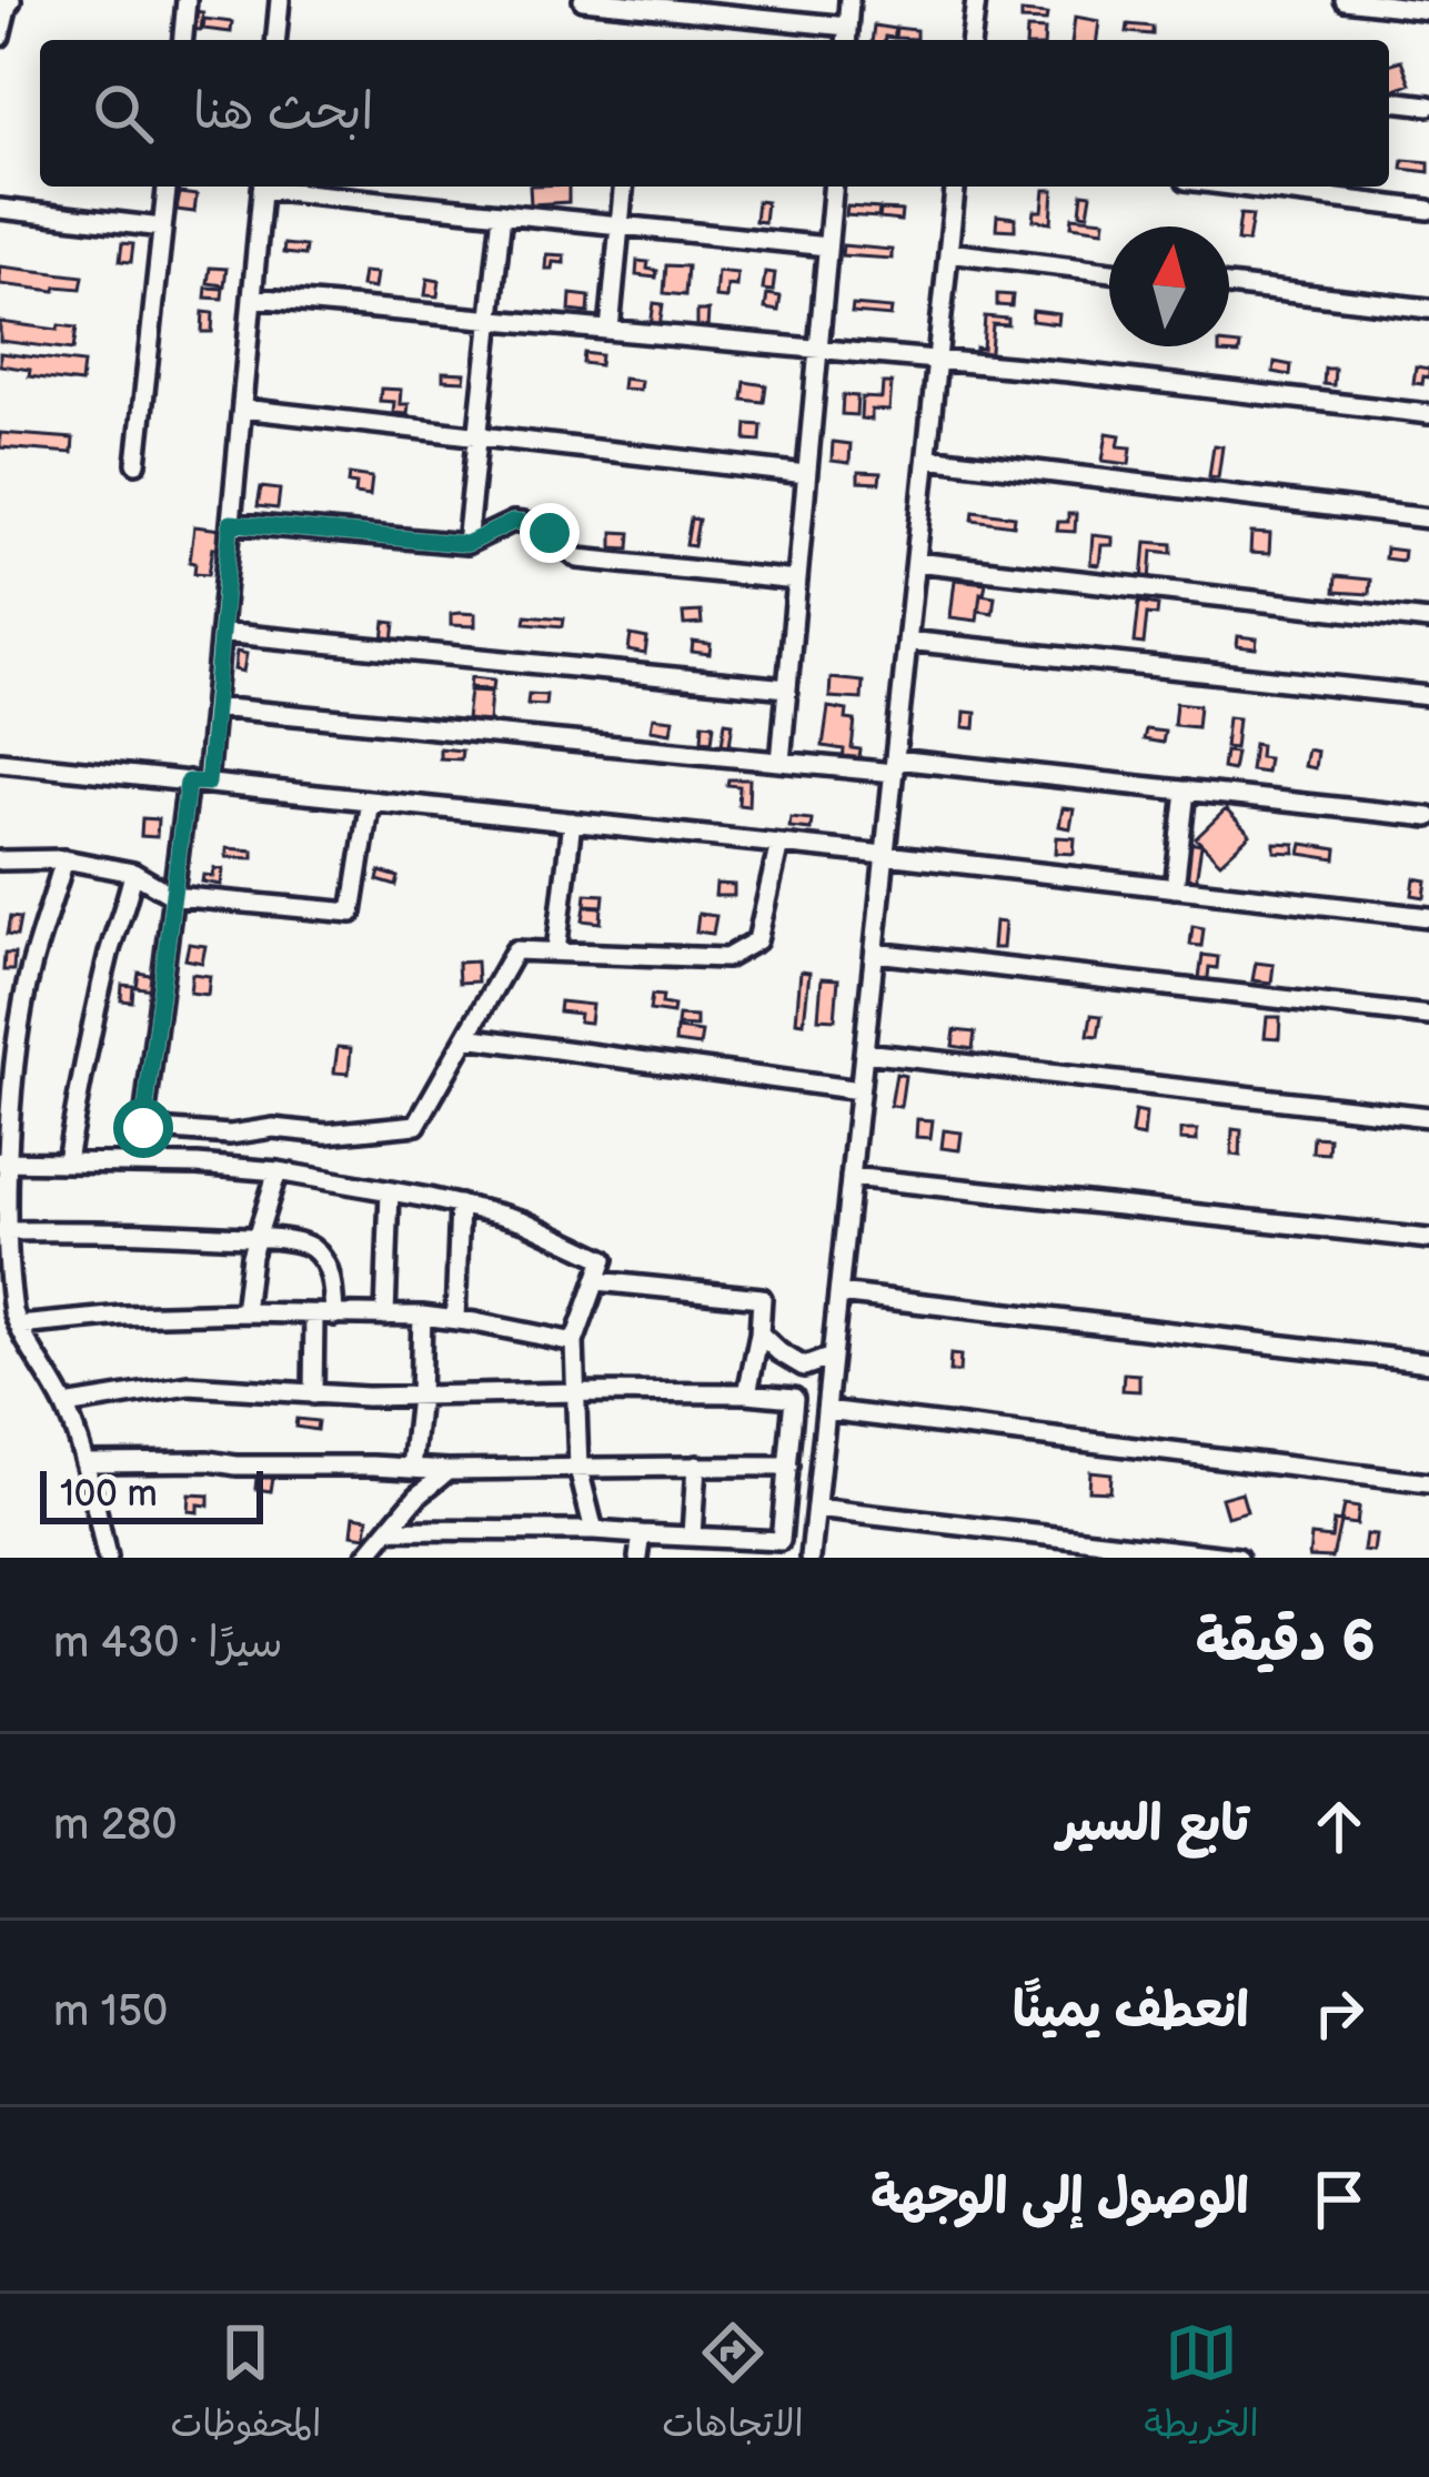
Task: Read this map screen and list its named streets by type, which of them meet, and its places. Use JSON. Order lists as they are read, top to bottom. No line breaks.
{"scale_bar":"100 m","north":"top","page":{"search":"ابحث هنا","scale":"100 m","heading":["6 دقيقة","سيرًا · 430 m"],"list":[["تابع السير","280 m"],["انعطف يمينًا","150 m"],"الوصول إلى الوجهة"],"nav":["الخريطة","الاتجاهات","المحفوظات"]}}
